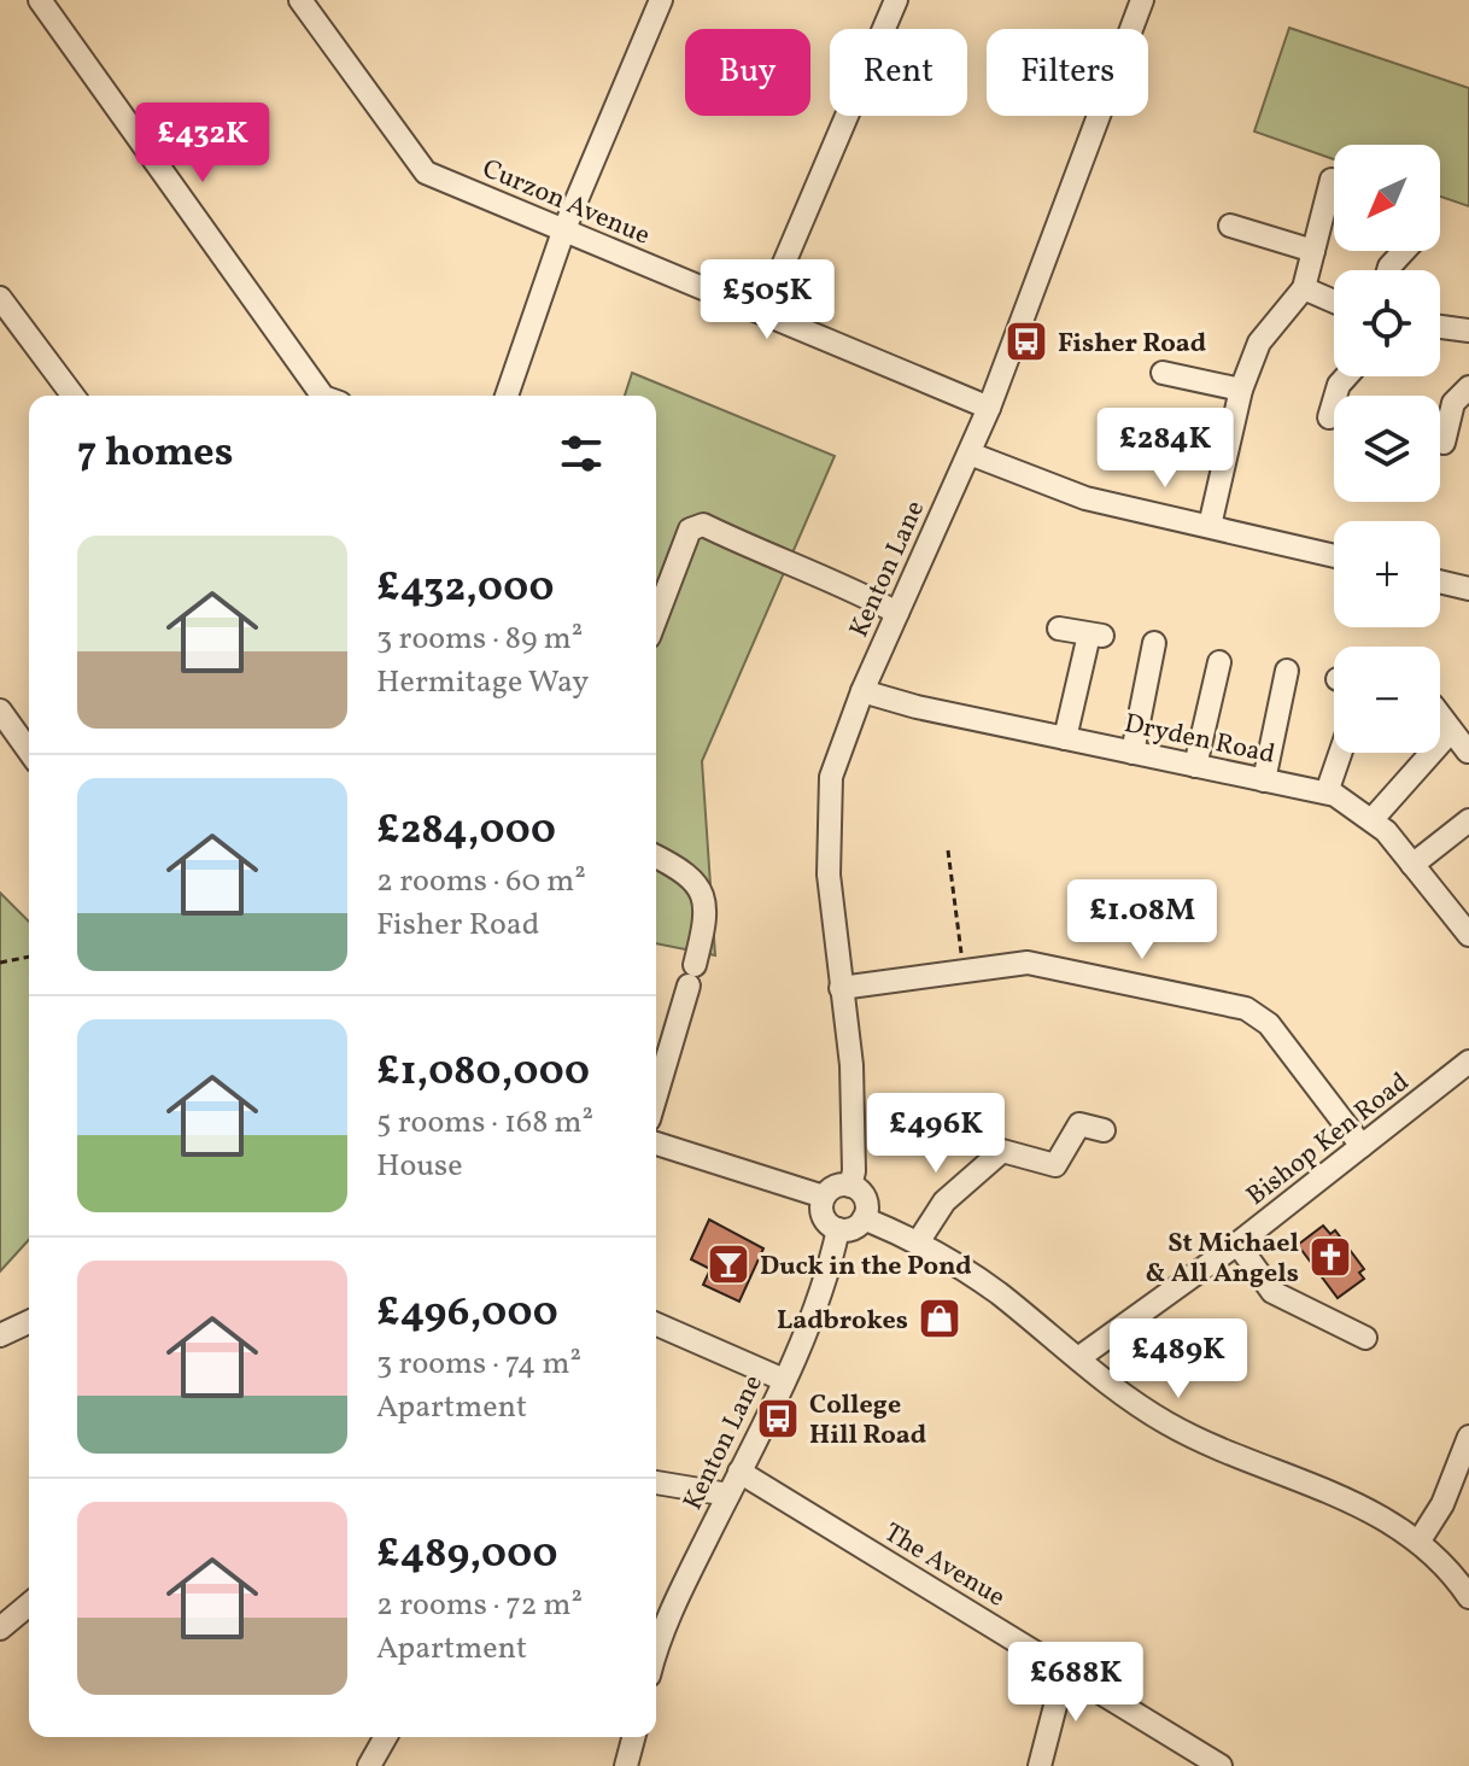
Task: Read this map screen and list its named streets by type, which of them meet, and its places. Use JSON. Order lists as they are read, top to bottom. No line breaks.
{"streets":{"street":["Curzon Avenue","Kenton Lane","Dryden Road","Bishop Ken Road","The Avenue"]},"crossings":[["Curzon Avenue","Kenton Lane"],["Kenton Lane","Dryden Road"],["Kenton Lane","The Avenue"]],"places":{"bus stop":["Fisher Road","College Hill Road"],"church":["St Michael & All Angels"],"bar":["Duck in the Pond"],"shop":["Ladbrokes"]},"north":"bottom left","page":{"chip":["Buy","Rent","Filters"],"price":["£432K","£505K","£284K","£1.08M","£496K","£489K","£688K"],"map_buttons":["+","−"],"heading":"7 homes","list":[{"name":"£432,000","note":"3 rooms · 89 m² · Hermitage Way"},{"name":"£284,000","note":"2 rooms · 60 m² · Fisher Road"},{"name":"£1,080,000","note":"5 rooms · 168 m² · House"},{"name":"£496,000","note":"3 rooms · 74 m² · Apartment"},{"name":"£489,000","note":"2 rooms · 72 m² · Apartment"}]}}
